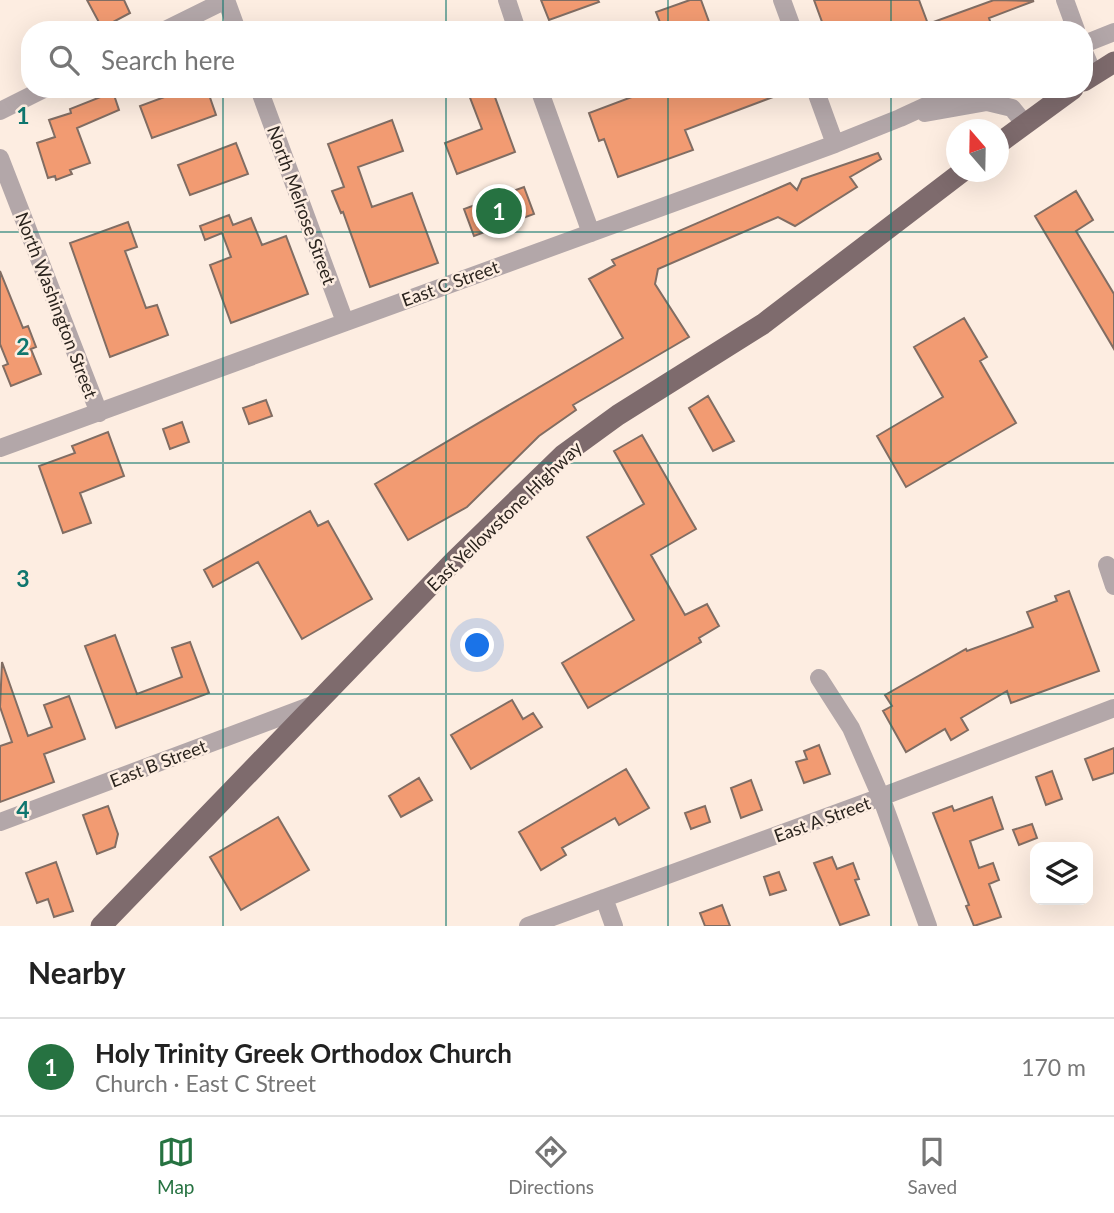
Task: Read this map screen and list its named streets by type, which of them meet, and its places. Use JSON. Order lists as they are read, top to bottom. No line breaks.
{"streets":{"main road":["East Yellowstone Highway"],"street":["North Melrose Street","East C Street","North Washington Street","East B Street","East A Street"]},"crossings":[["North Melrose Street","East C Street"],["East C Street","North Washington Street"],["East Yellowstone Highway","East B Street"]],"north":"top","page":{"search":"Search here","pins":"1","heading":"Nearby","list":[{"mark":"1","name":"Holy Trinity Greek Orthodox Church","note":"Church · East C Street","value":"170 m"}],"nav":["Map","Directions","Saved"]},"grid":{"rows":["1","2","3","4"]}}
